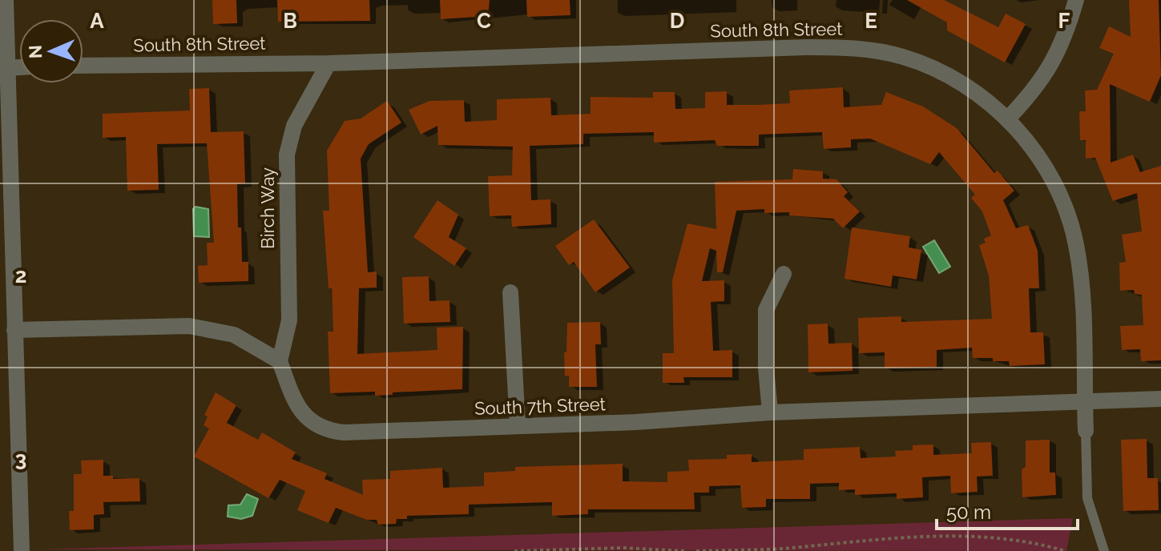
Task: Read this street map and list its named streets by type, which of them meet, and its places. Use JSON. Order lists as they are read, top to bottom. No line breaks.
{"streets":{"street":["South 8th Street","Birch Way","South 7th Street"]},"crossings":[["South 8th Street","Birch Way"],["South 8th Street","South 7th Street"],["Birch Way","South 7th Street"]],"scale_bar":"50 m","north":"left","grid":{"columns":["A","B","C","D","E","F"],"rows":["2","3"]}}
